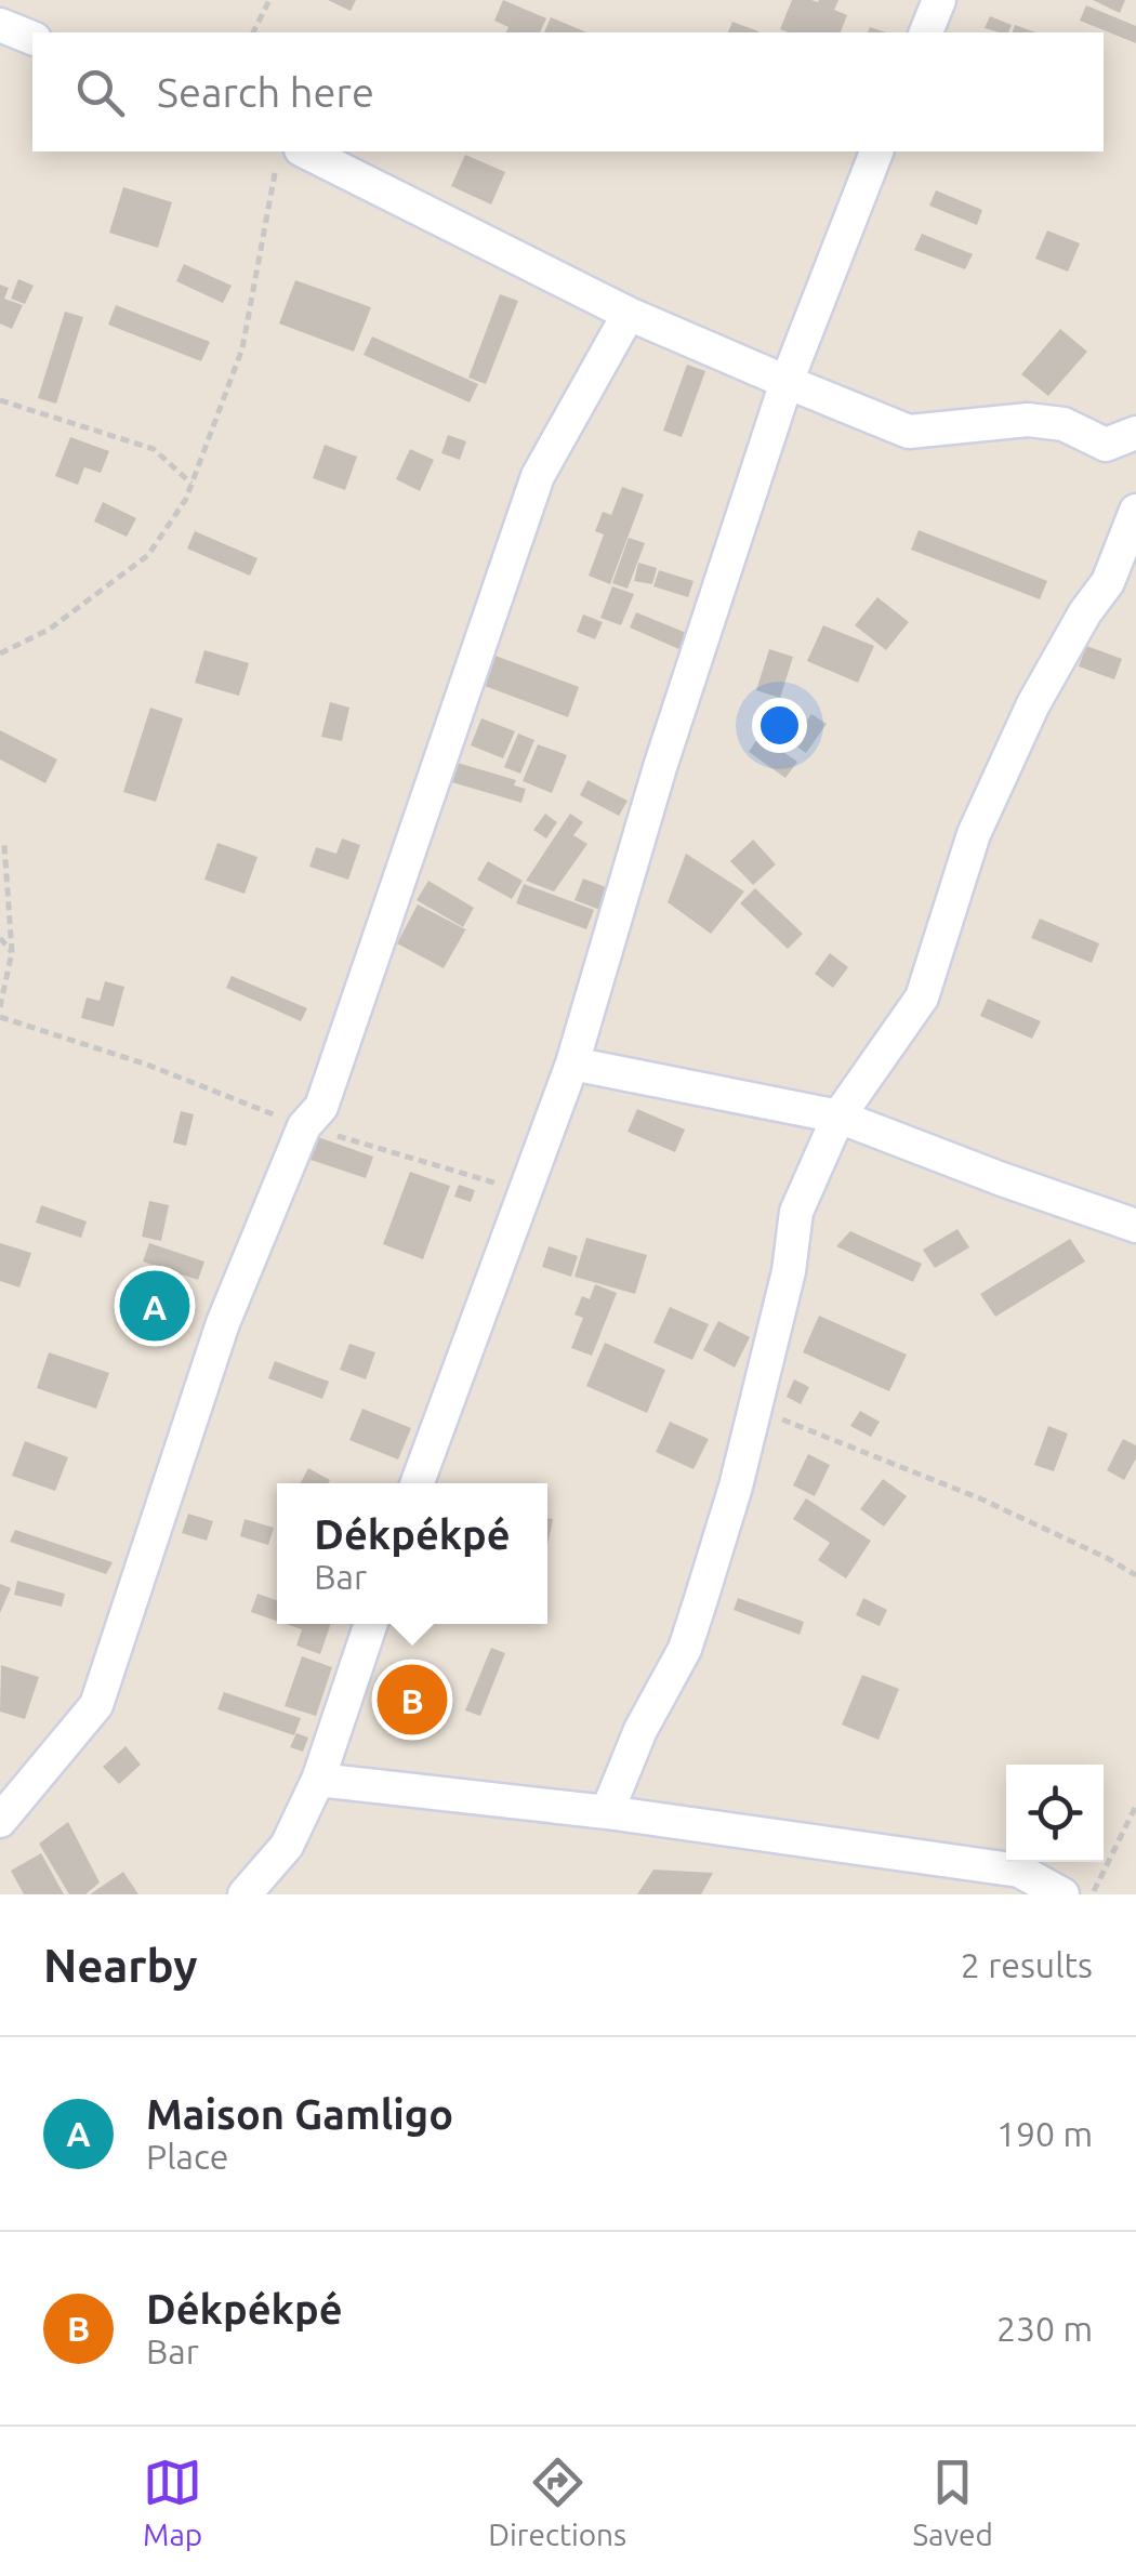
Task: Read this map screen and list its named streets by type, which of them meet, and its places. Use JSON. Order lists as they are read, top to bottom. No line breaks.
{"page":{"search":"Search here","pins":["A","B"],"popup":["Dékpékpé","Bar"],"heading":["Nearby","2 results"],"list":[{"mark":"A","name":"Maison Gamligo","note":"Place","value":"190 m"},{"mark":"B","name":"Dékpékpé","note":"Bar","value":"230 m"}],"nav":["Map","Directions","Saved"]}}
